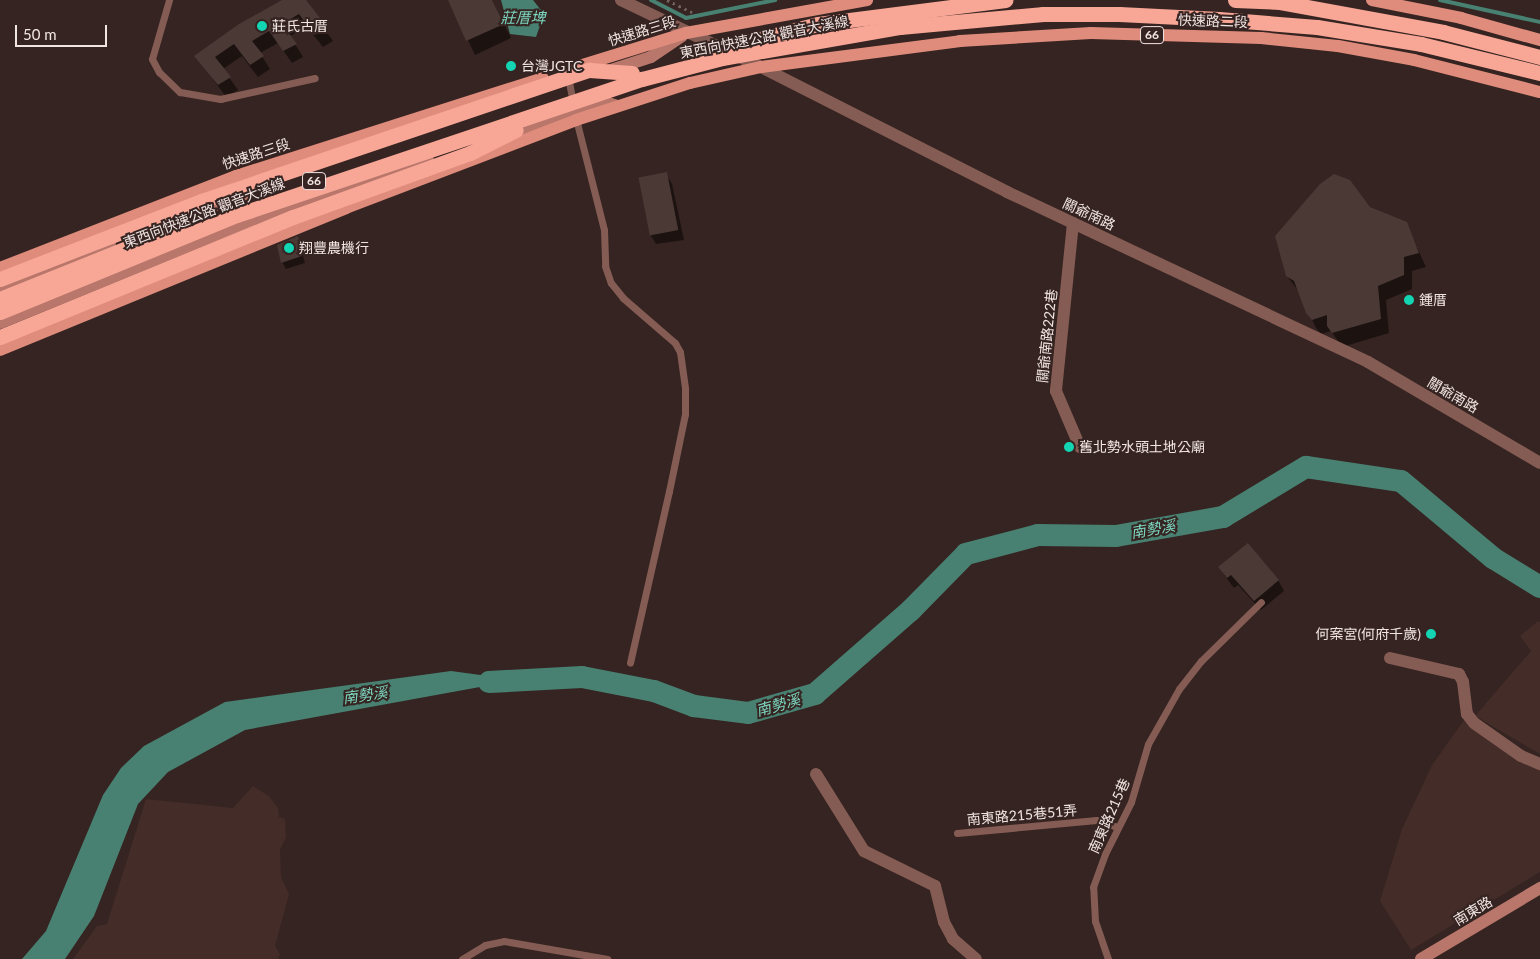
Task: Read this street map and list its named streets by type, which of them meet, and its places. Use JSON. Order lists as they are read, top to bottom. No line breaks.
{"streets":{"highway":["66","東西向快速公路 觀音大溪線"],"main road":["快速路二段","快速路三段"],"street":["關爺南路","關爺南路222巷","南東路"],"lane":["南東路215巷51弄","南東路215巷"]},"crossings":[["快速路二段","66"],["快速路二段","關爺南路"],["快速路三段","66"],["快速路三段","關爺南路"],["66","東西向快速公路 觀音大溪線"],["66","關爺南路"],["關爺南路","關爺南路222巷"],["南東路215巷51弄","南東路215巷"]],"water":["莊厝埤","南勢溪"],"places":["莊氏古厝","台灣JGTC","翔豐農機行","鍾厝","舊北勢水頭土地公廟","何案宮(何府千歲)"],"scale_bar":"50 m"}
